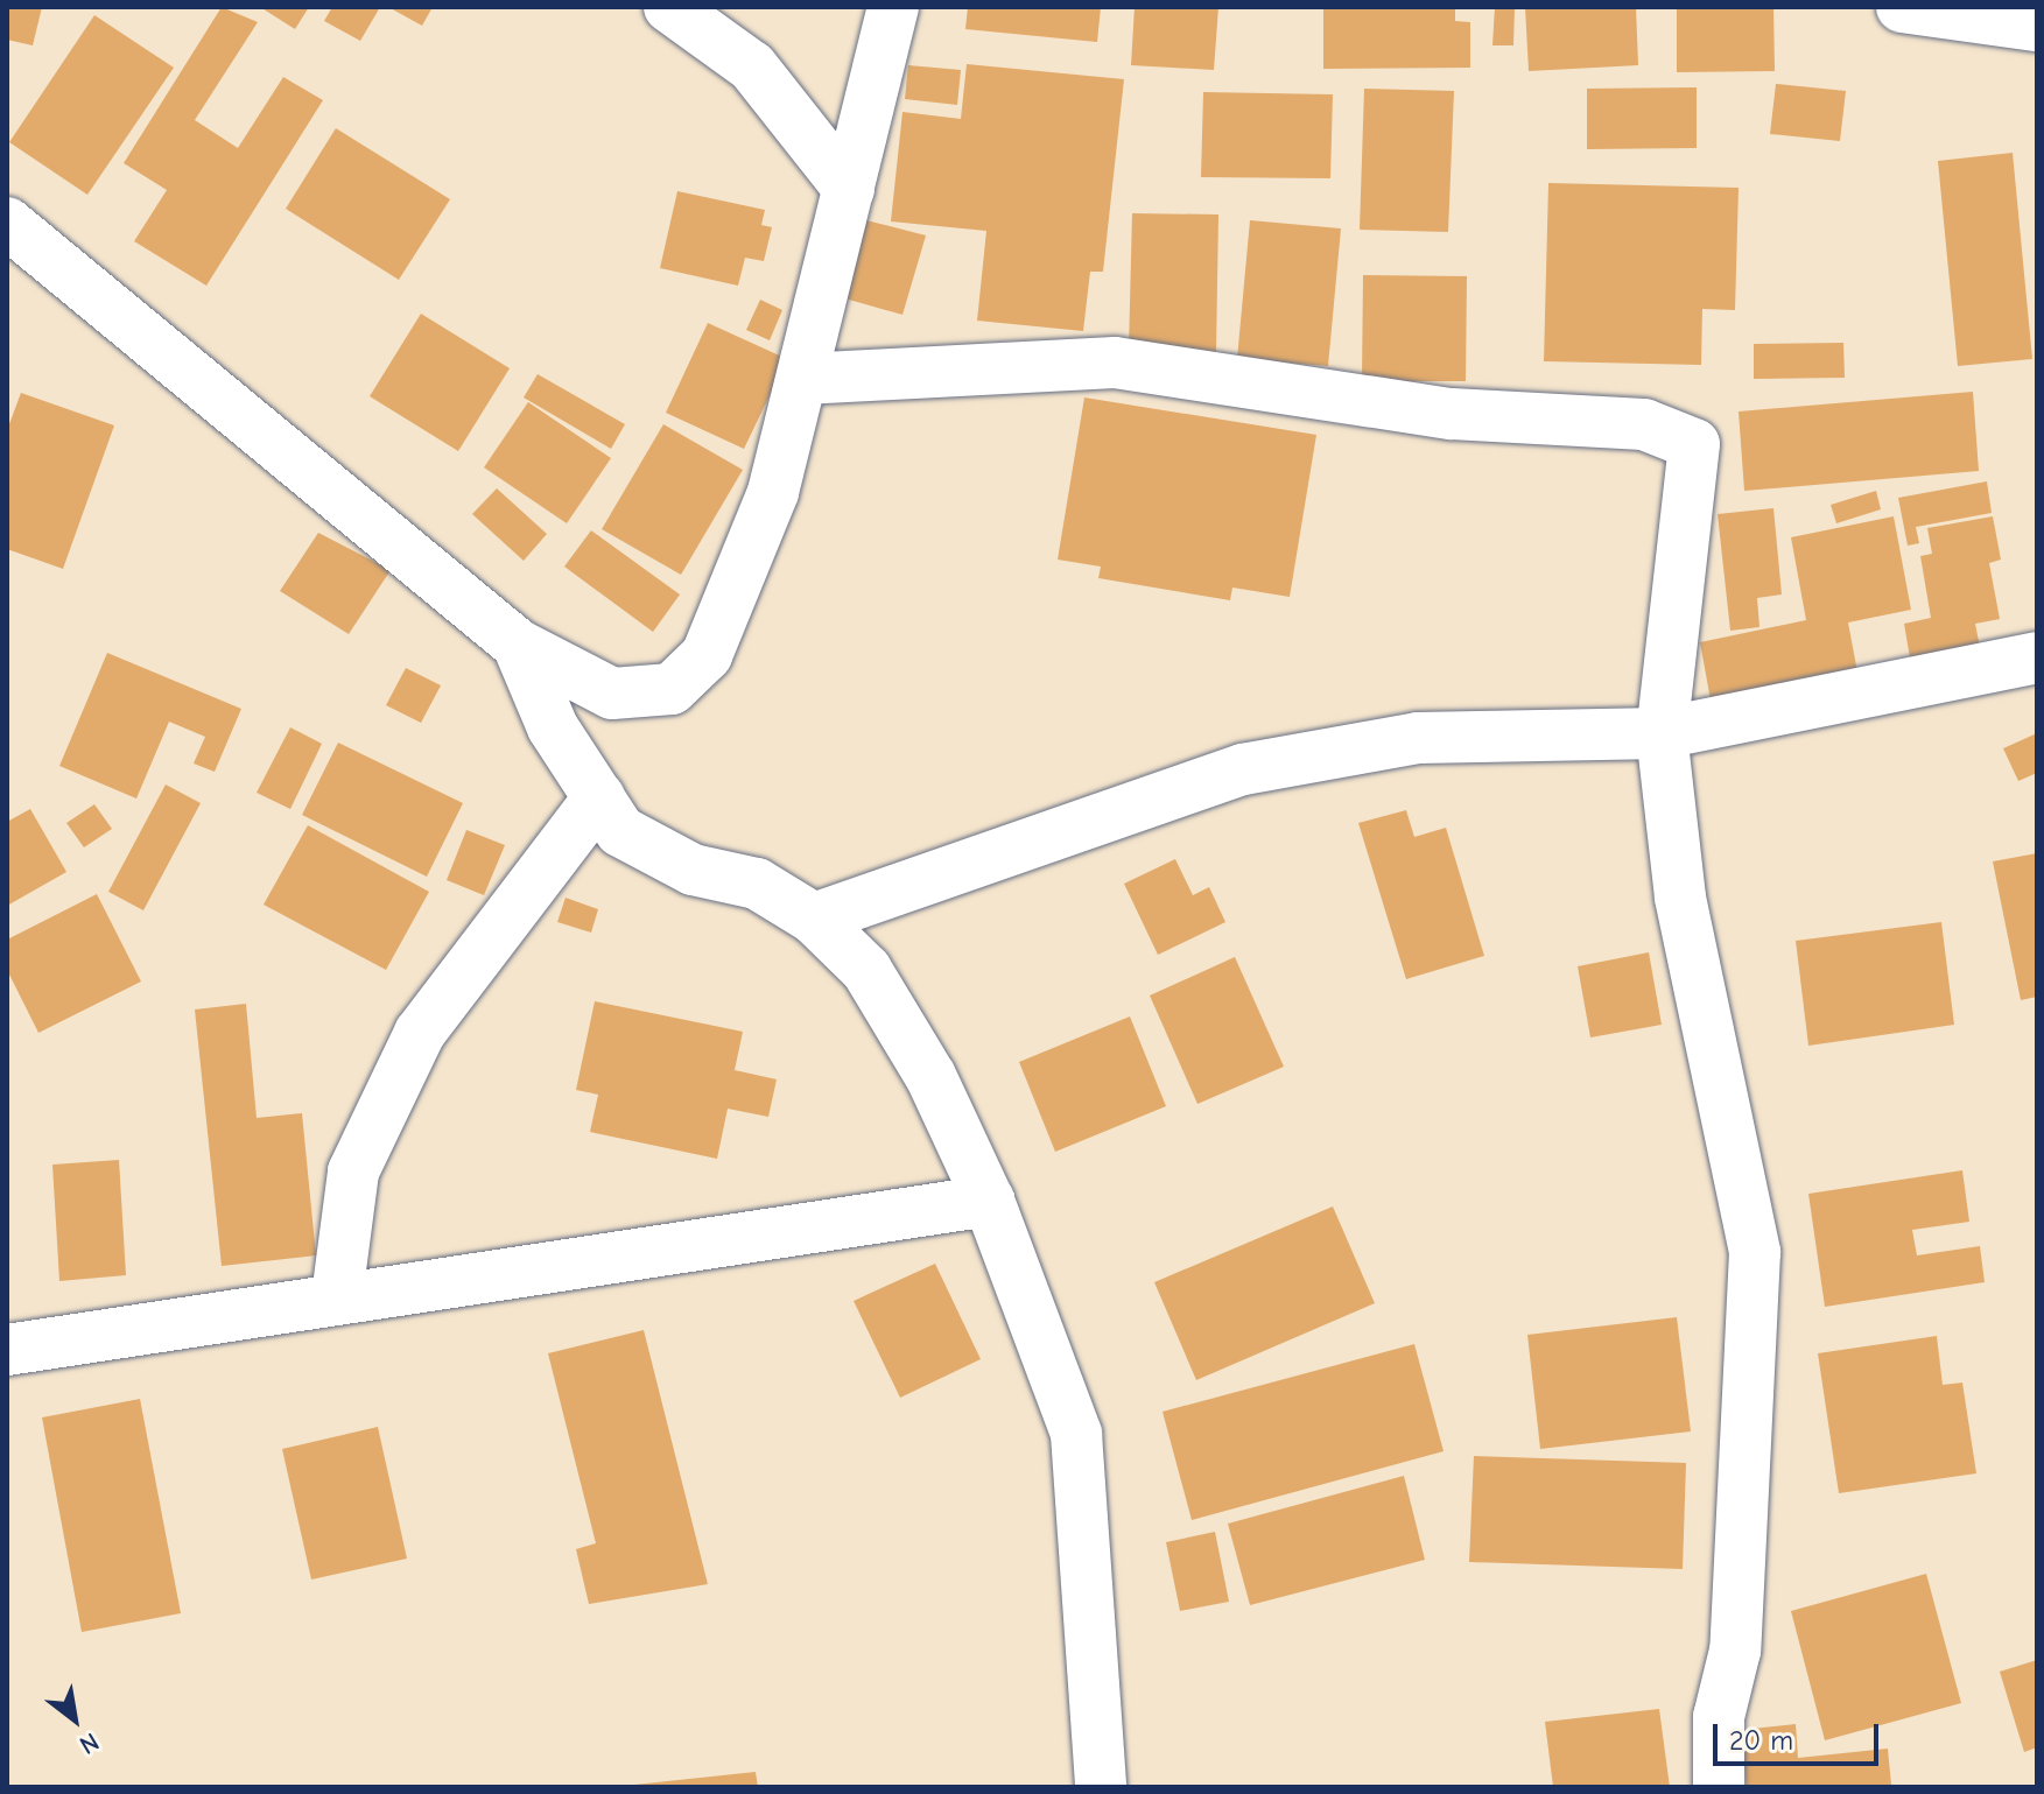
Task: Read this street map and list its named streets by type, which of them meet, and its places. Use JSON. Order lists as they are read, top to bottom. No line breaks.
{"scale_bar":"20 m","north":"bottom right"}
